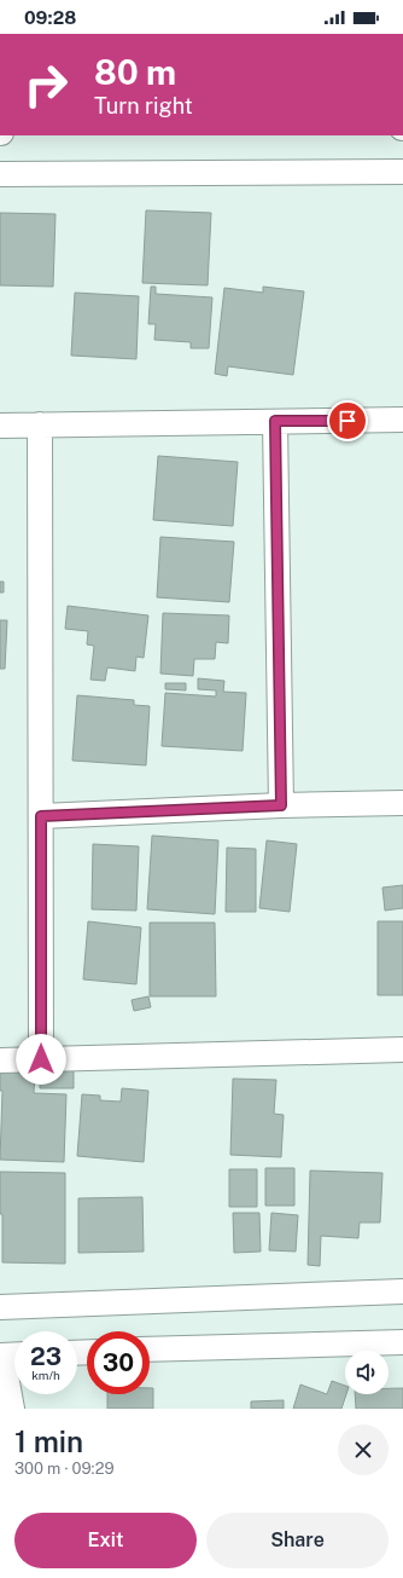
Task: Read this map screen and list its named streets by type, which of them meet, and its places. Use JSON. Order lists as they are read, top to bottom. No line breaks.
{"page":{"status":"09:28","turn":["80 m","Turn right"],"speed":"23 km/h","limit":"30","heading":["1 min","300 m · 09:29"],"buttons":["Exit","Share"]}}
